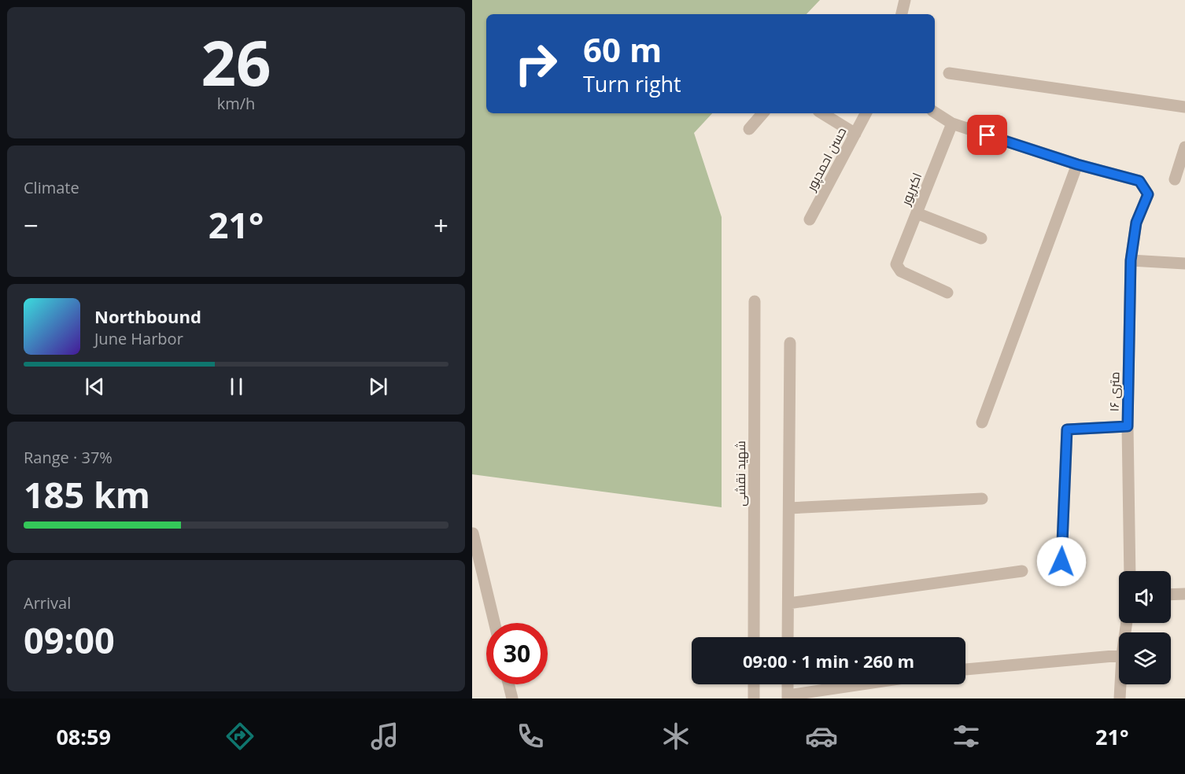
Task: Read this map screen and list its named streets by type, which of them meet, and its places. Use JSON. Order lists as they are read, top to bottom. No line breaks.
{"streets":{"street":["حسن احمدپور","اکبرپور","۱۶ متری","شهید نقشی"]},"crossings":[["اکبرپور","۱۶ متری"]],"page":{"tile":[["26","km/h"],"Climate",["Range · 37%","185 km"],["Arrival","09:00"]],"turn":["60 m","Turn right"],"heat":["−","21°","+"],"song":["Northbound","June Harbor"],"limit":"30","trip":"09:00 · 1 min · 260 m","tabs":["08:59","21°"]}}
